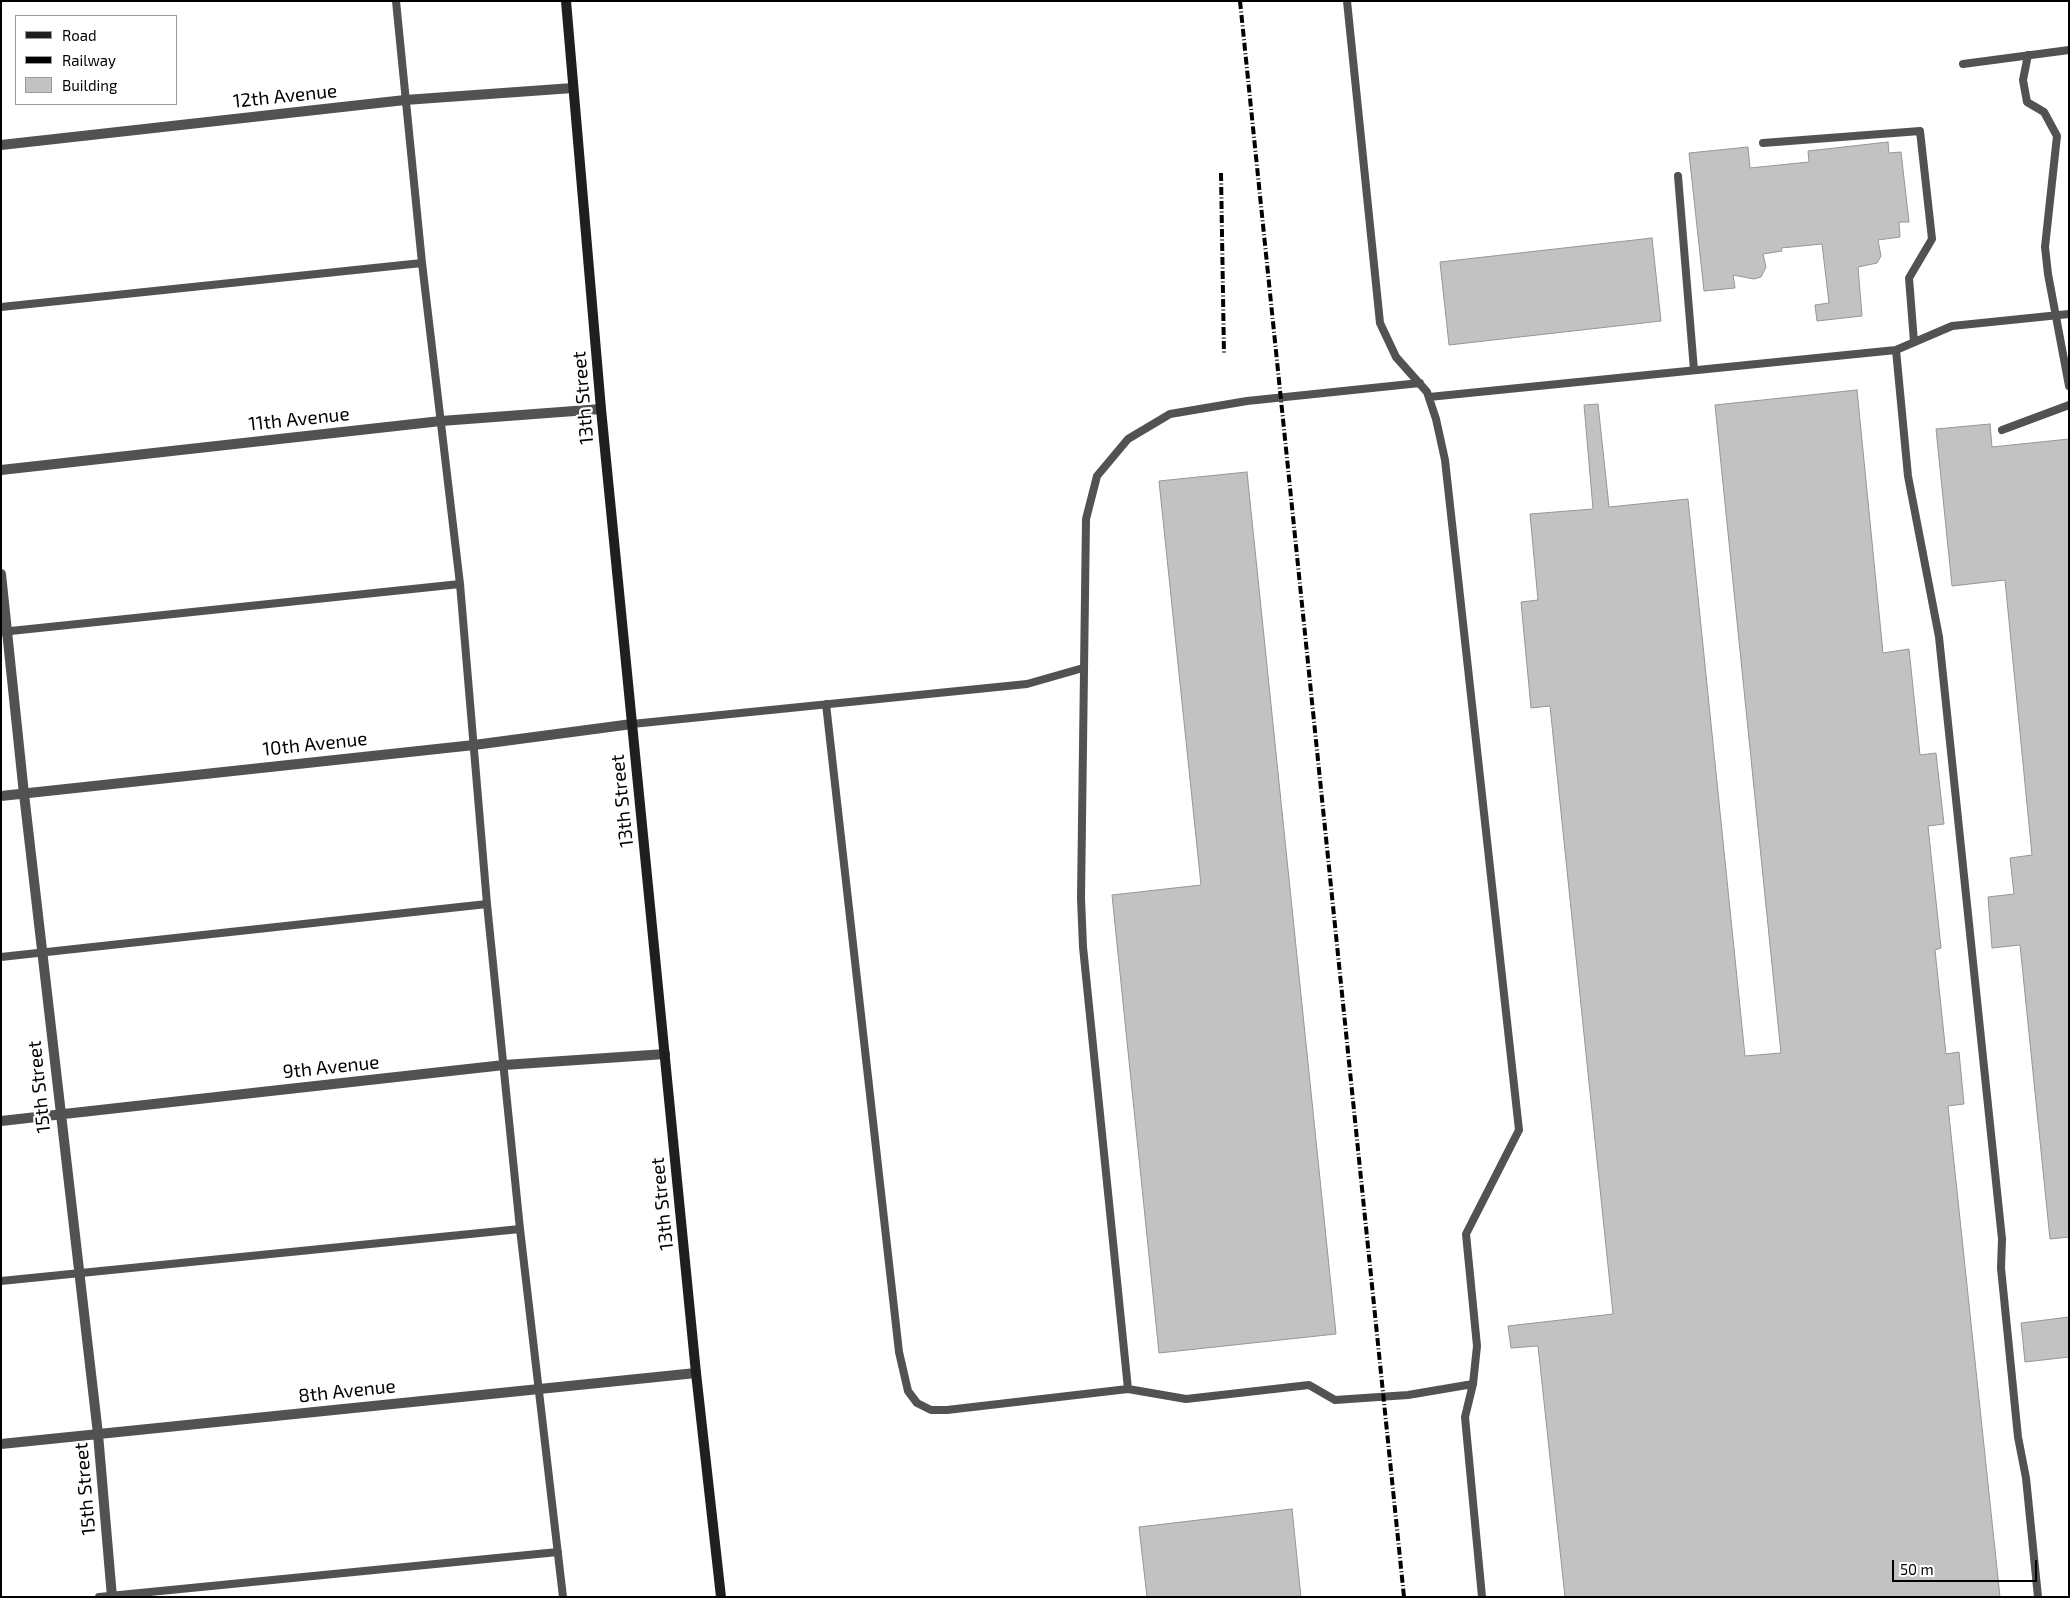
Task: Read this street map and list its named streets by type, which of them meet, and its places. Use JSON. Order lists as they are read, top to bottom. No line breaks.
{"streets":{"street":["12th Avenue","13th Street","11th Avenue","10th Avenue","9th Avenue","15th Street","8th Avenue"]},"crossings":[["12th Avenue","13th Street"],["13th Street","11th Avenue"],["13th Street","10th Avenue"],["13th Street","9th Avenue"],["13th Street","8th Avenue"],["10th Avenue","15th Street"],["9th Avenue","15th Street"],["15th Street","8th Avenue"]],"legend":["Road","Railway","Building"],"scale_bar":"50 m"}
